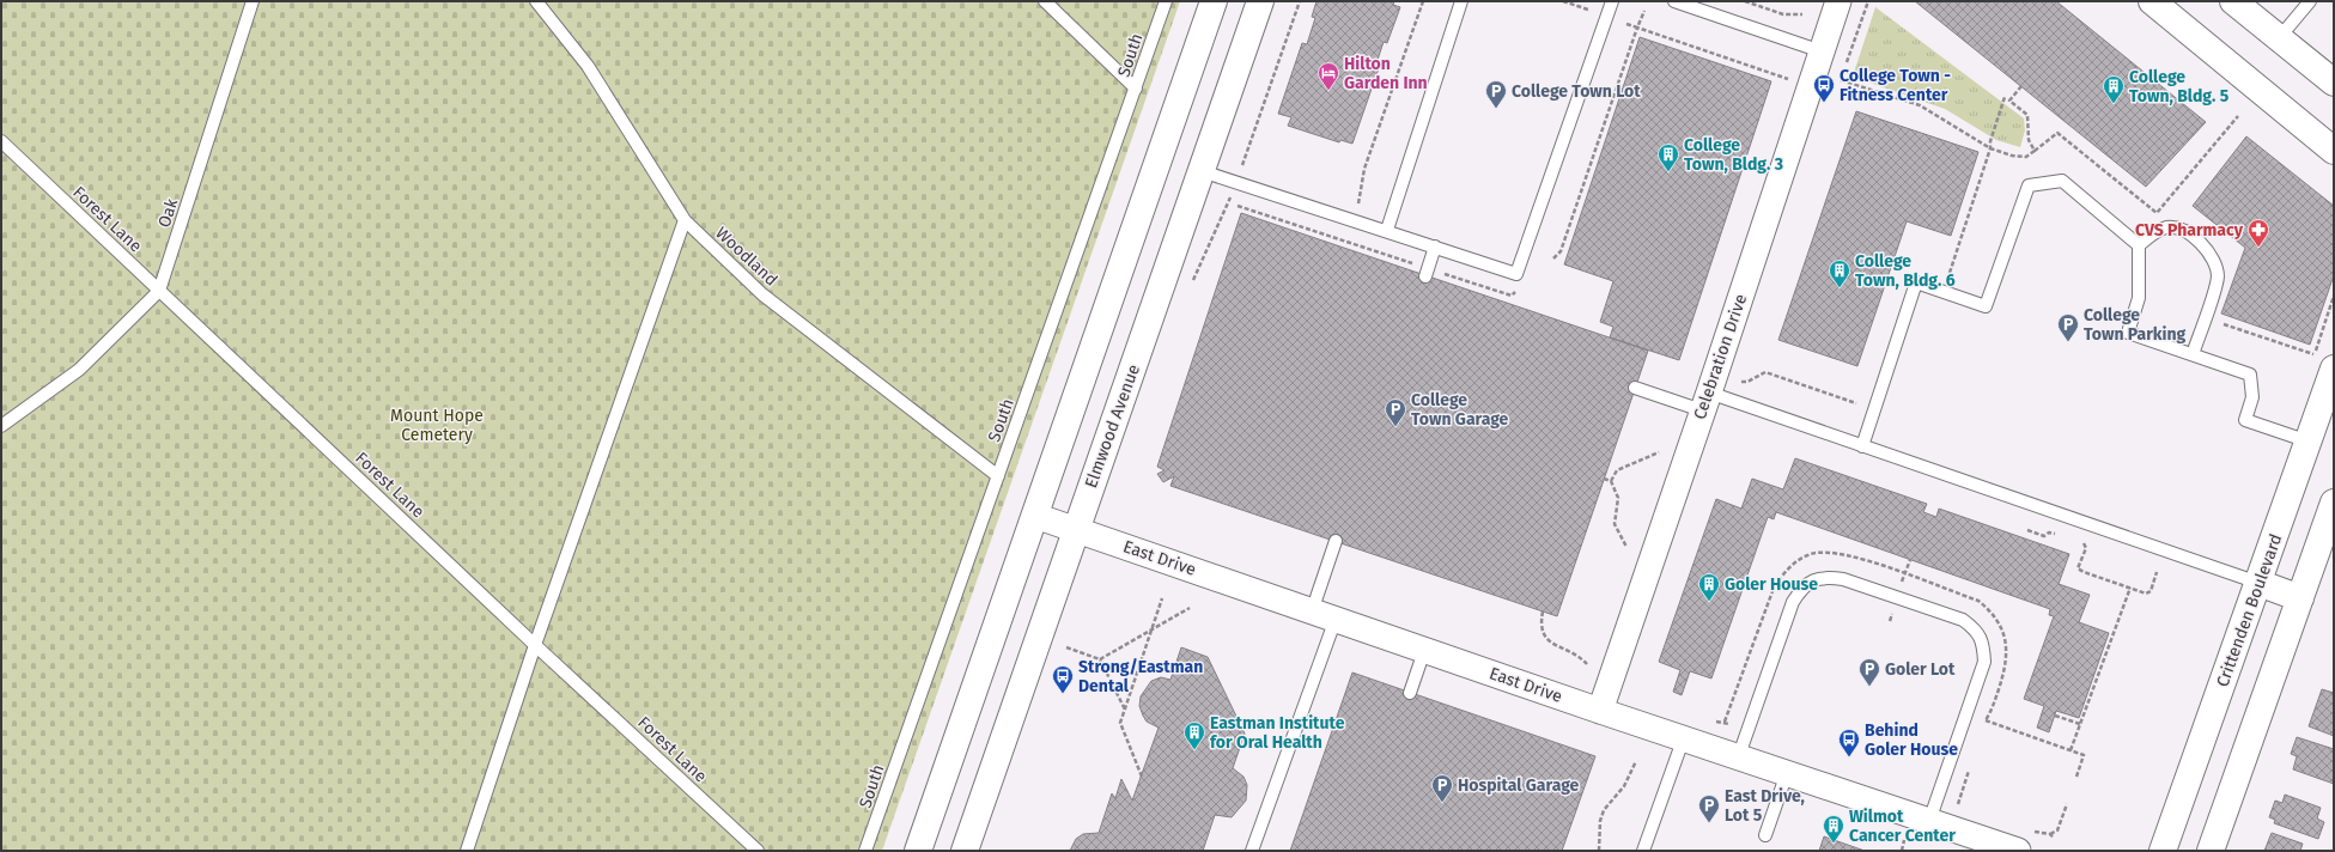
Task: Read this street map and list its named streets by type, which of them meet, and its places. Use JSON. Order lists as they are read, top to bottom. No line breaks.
{"streets":{"main road":["Elmwood Avenue","Crittenden Boulevard"],"street":["Celebration Drive","East Drive"],"lane":["South","Oak","Forest Lane","Woodland"]},"crossings":[["South","Woodland"],["Oak","Forest Lane"],["Celebration Drive","East Drive"],["Elmwood Avenue","East Drive"]],"parks":["Mount Hope Cemetery"],"places":{"hotel":["Hilton Garden Inn"],"bus stop":["College Town - Fitness Center","Strong/Eastman Dental","Behind Goler House"],"building":["College Town, Bldg. 5","College Town, Bldg. 3","College Town, Bldg. 6","Goler House","Eastman Institute for Oral Health","Wilmot Cancer Center"],"parking":["College Town Lot","College Town Parking","College Town Garage","Goler Lot","Hospital Garage","East Drive, Lot 5"],"pharmacy":["CVS Pharmacy"]}}
